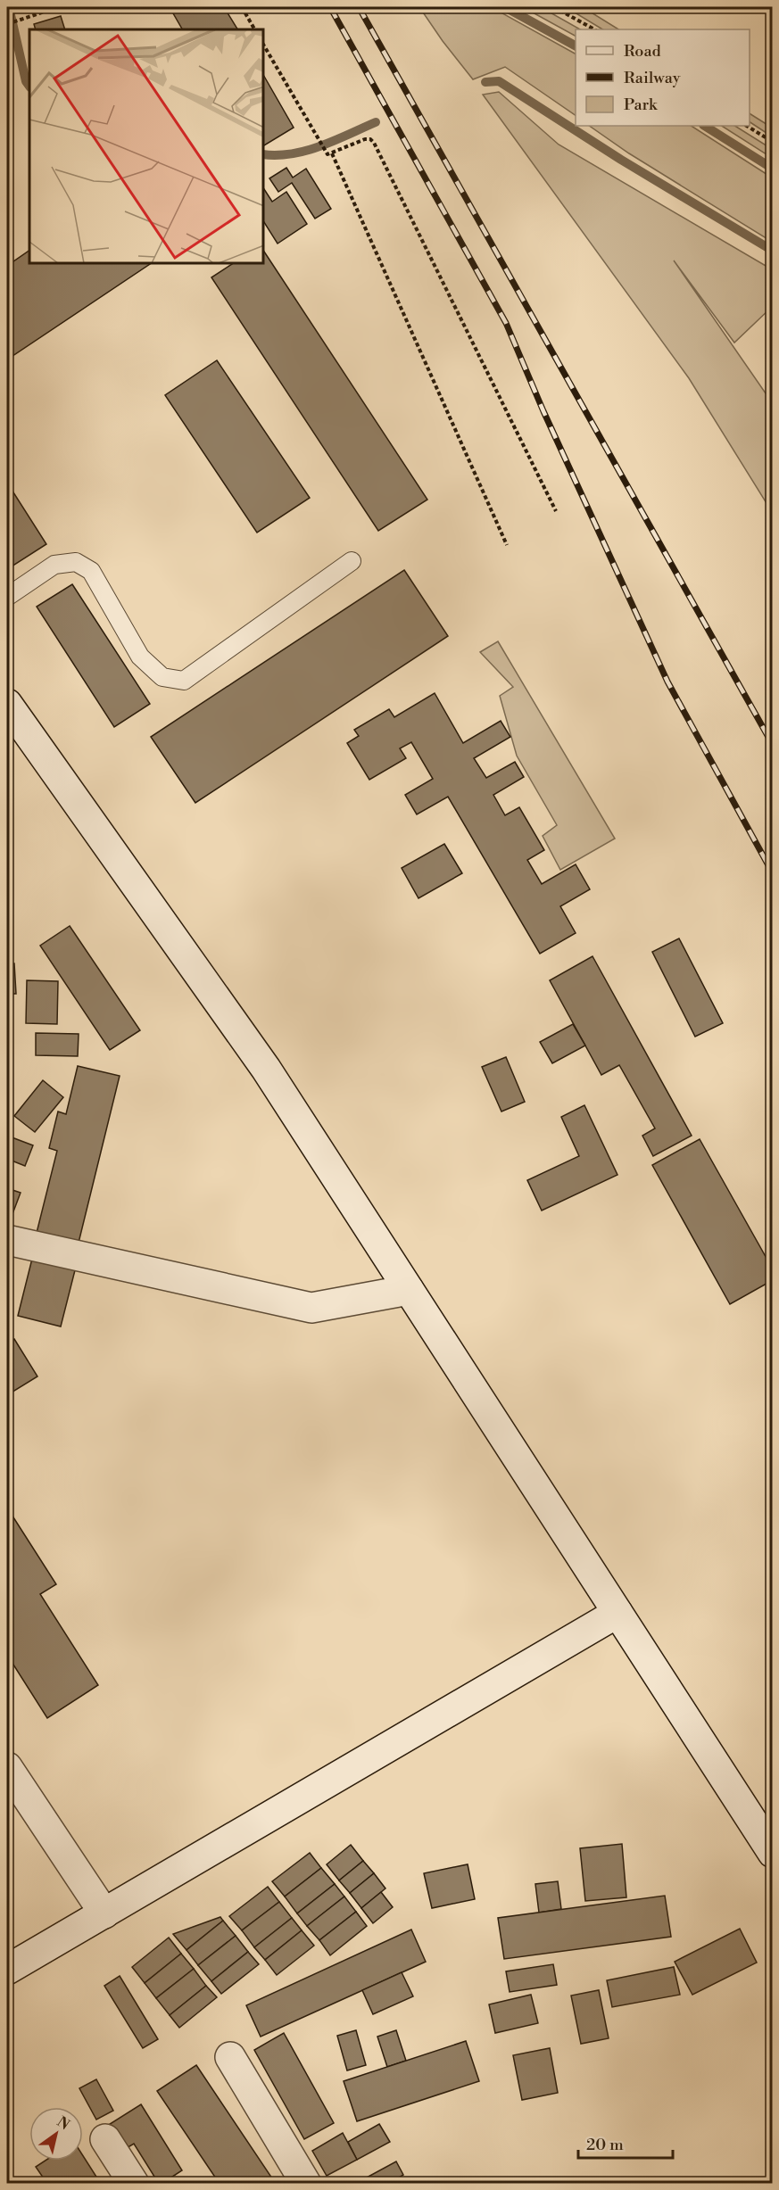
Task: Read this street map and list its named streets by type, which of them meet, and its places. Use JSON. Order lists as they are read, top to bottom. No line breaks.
{"legend":["Road","Railway","Park"],"scale_bar":"20 m","north":"top right"}
